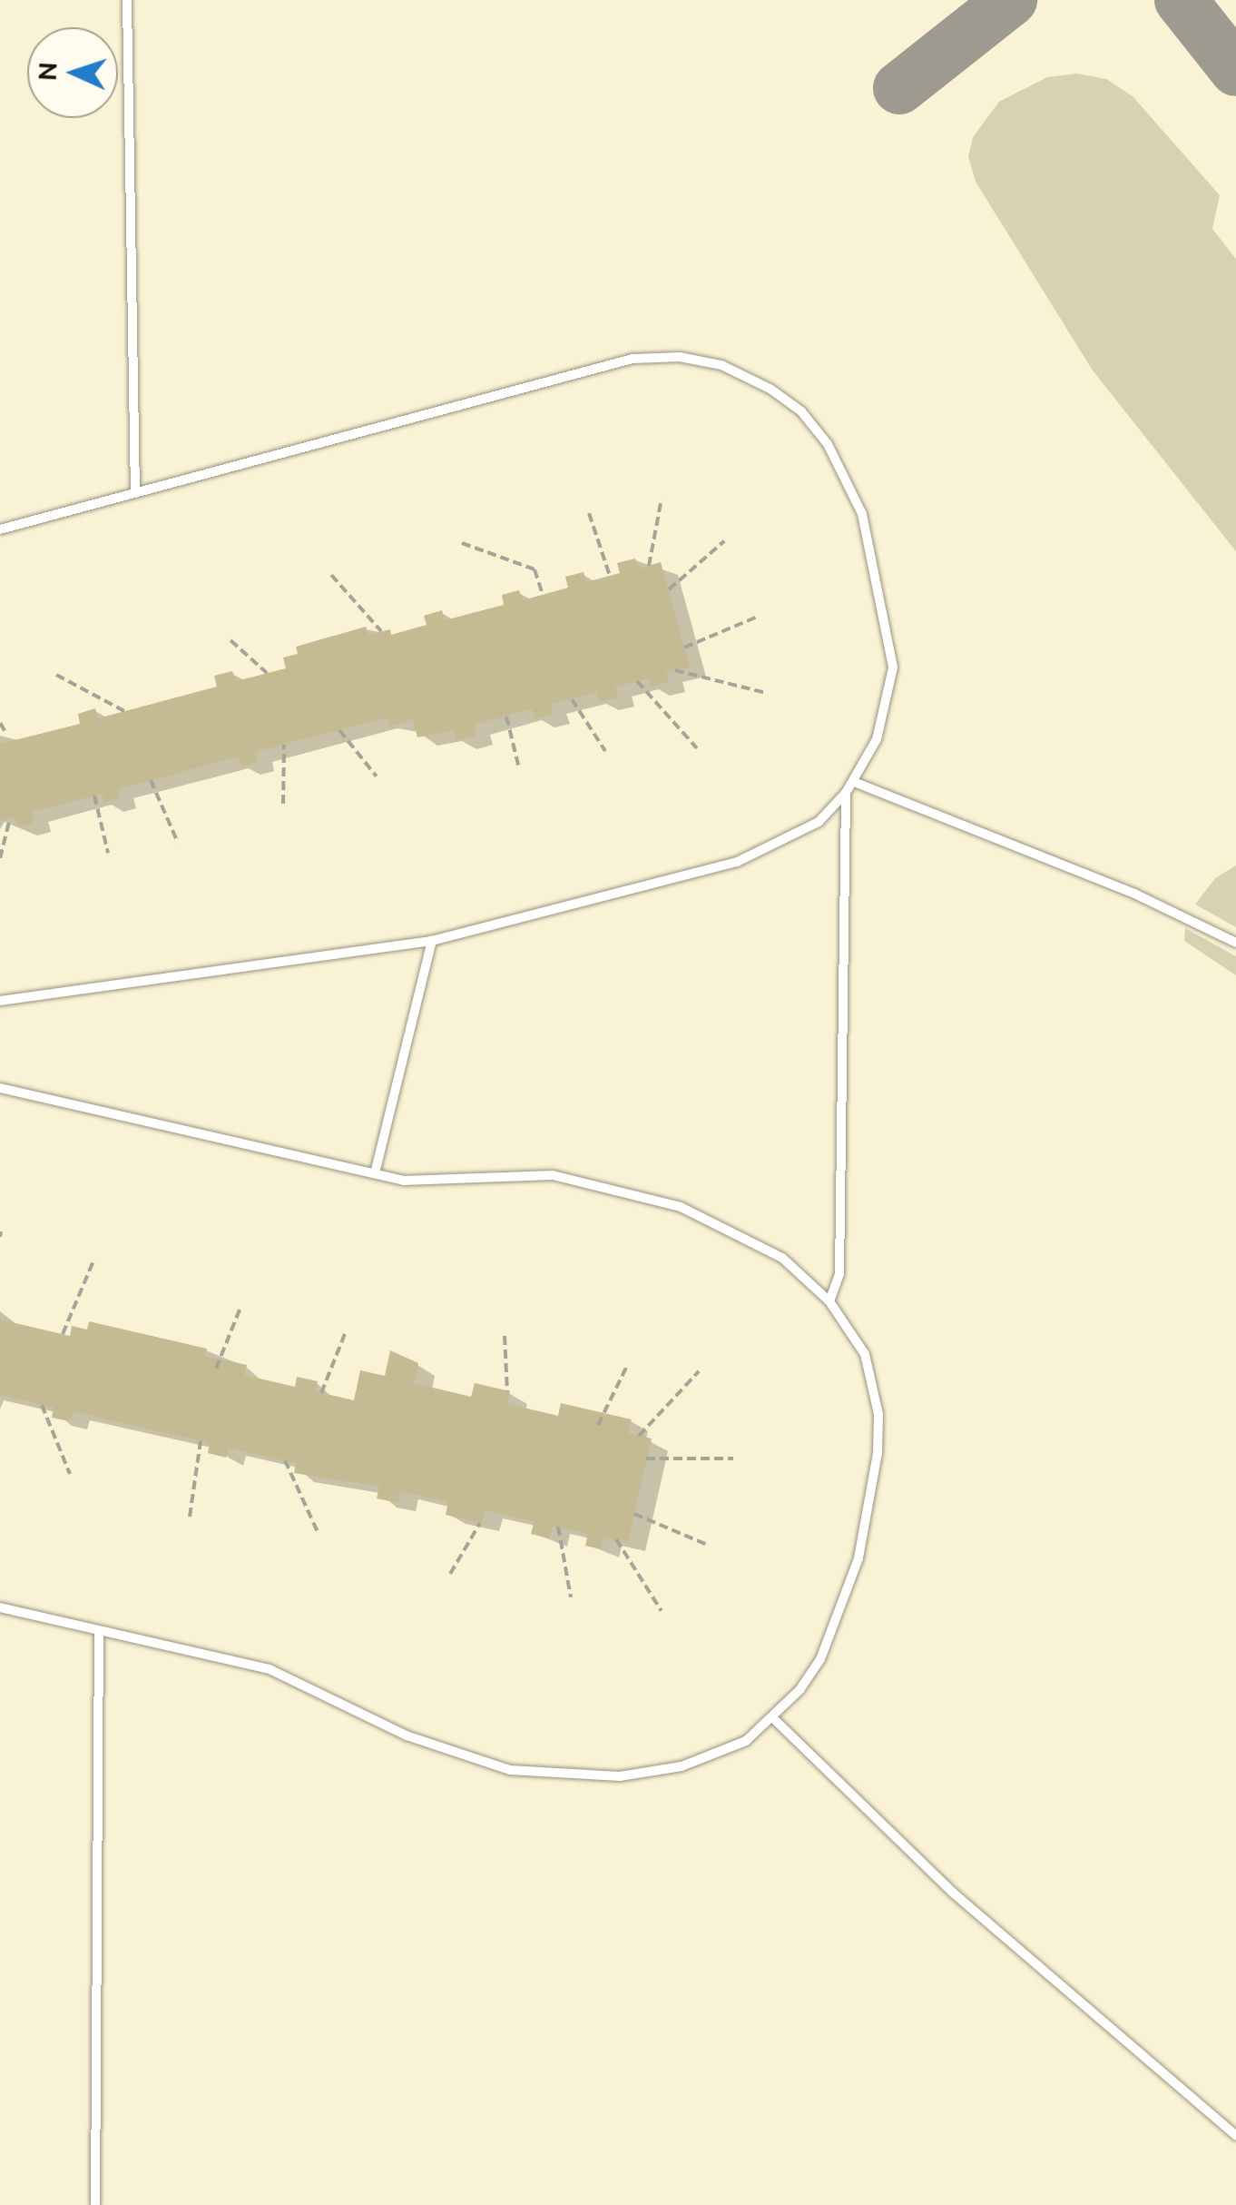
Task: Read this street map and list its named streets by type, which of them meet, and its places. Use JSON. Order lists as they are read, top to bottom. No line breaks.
{"north":"left"}
